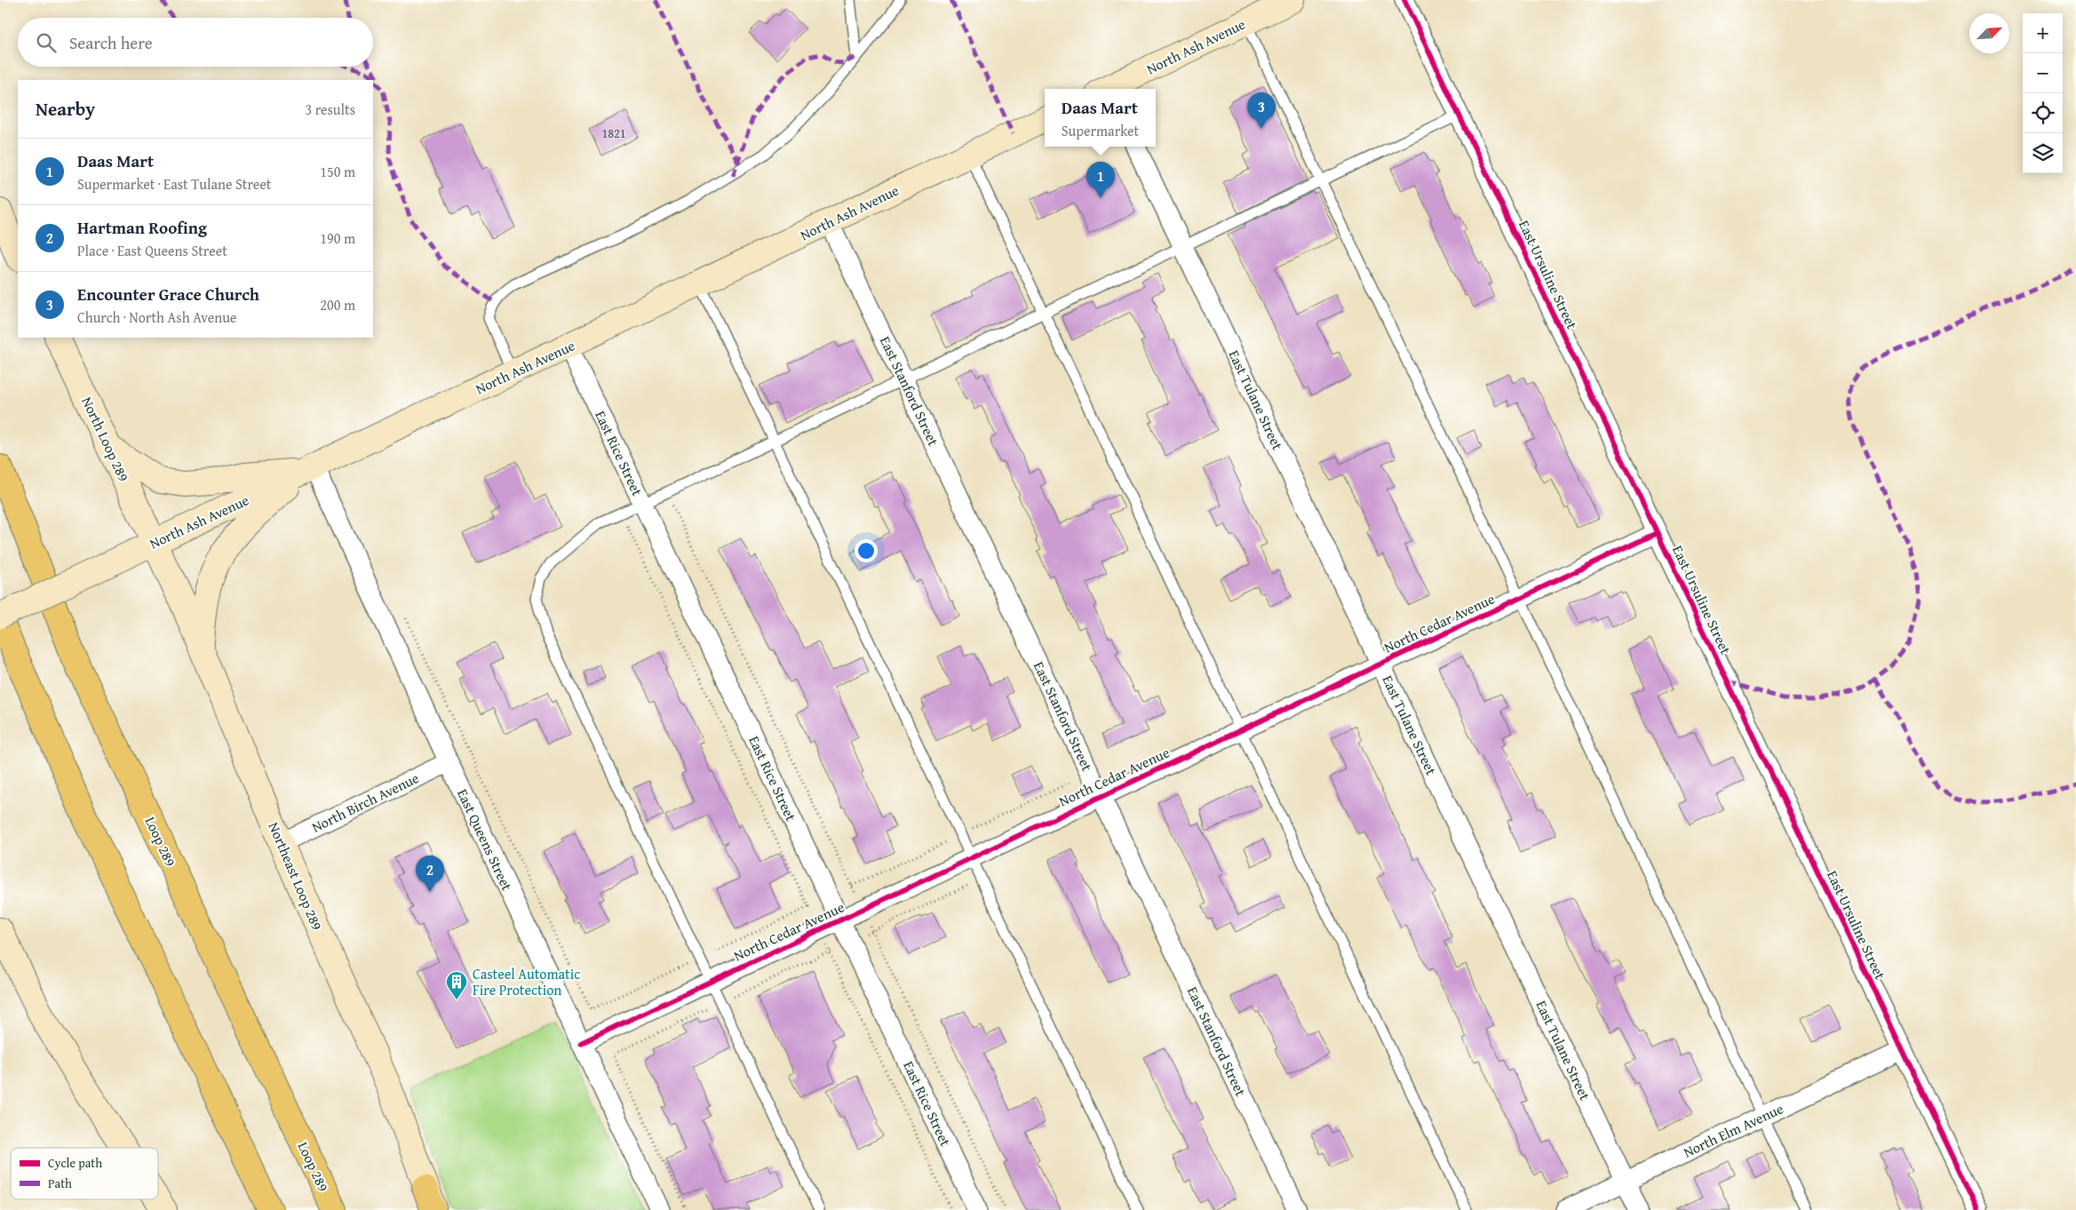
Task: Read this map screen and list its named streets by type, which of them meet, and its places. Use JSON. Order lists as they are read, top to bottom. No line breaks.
{"streets":{"highway":["Loop 289"],"main road":["North Ash Avenue","North Loop 289","Northeast Loop 289"],"street":["East Ursuline Street","East Stanford Street","East Tulane Street","East Rice Street","North Cedar Avenue","North Birch Avenue","East Queens Street","North Elm Avenue"]},"crossings":[["North Ash Avenue","East Stanford Street"],["North Ash Avenue","North Loop 289"],["North Ash Avenue","East Rice Street"],["North Ash Avenue","East Queens Street"],["North Ash Avenue","Northeast Loop 289"],["East Ursuline Street","North Cedar Avenue"],["East Ursuline Street","North Elm Avenue"],["East Stanford Street","North Cedar Avenue"],["East Tulane Street","North Cedar Avenue"],["East Tulane Street","North Elm Avenue"],["North Loop 289","Northeast Loop 289"],["East Rice Street","North Cedar Avenue"],["North Cedar Avenue","East Queens Street"],["North Birch Avenue","East Queens Street"],["North Birch Avenue","Northeast Loop 289"]],"places":{"building":["Casteel Automatic Fire Protection"]},"house_numbers":["1821"],"legend":["Cycle path","Path"],"north":"top right","page":{"map_buttons":["+","−"],"search":"Search here","heading":["Nearby","3 results"],"popup":["Daas Mart","Supermarket"],"pins":["3","1","2"],"list":[{"mark":"1","name":"Daas Mart","note":"Supermarket · East Tulane Street","value":"150 m"},{"mark":"2","name":"Hartman Roofing","note":"Place · East Queens Street","value":"190 m"},{"mark":"3","name":"Encounter Grace Church","note":"Church · North Ash Avenue","value":"200 m"}]}}
